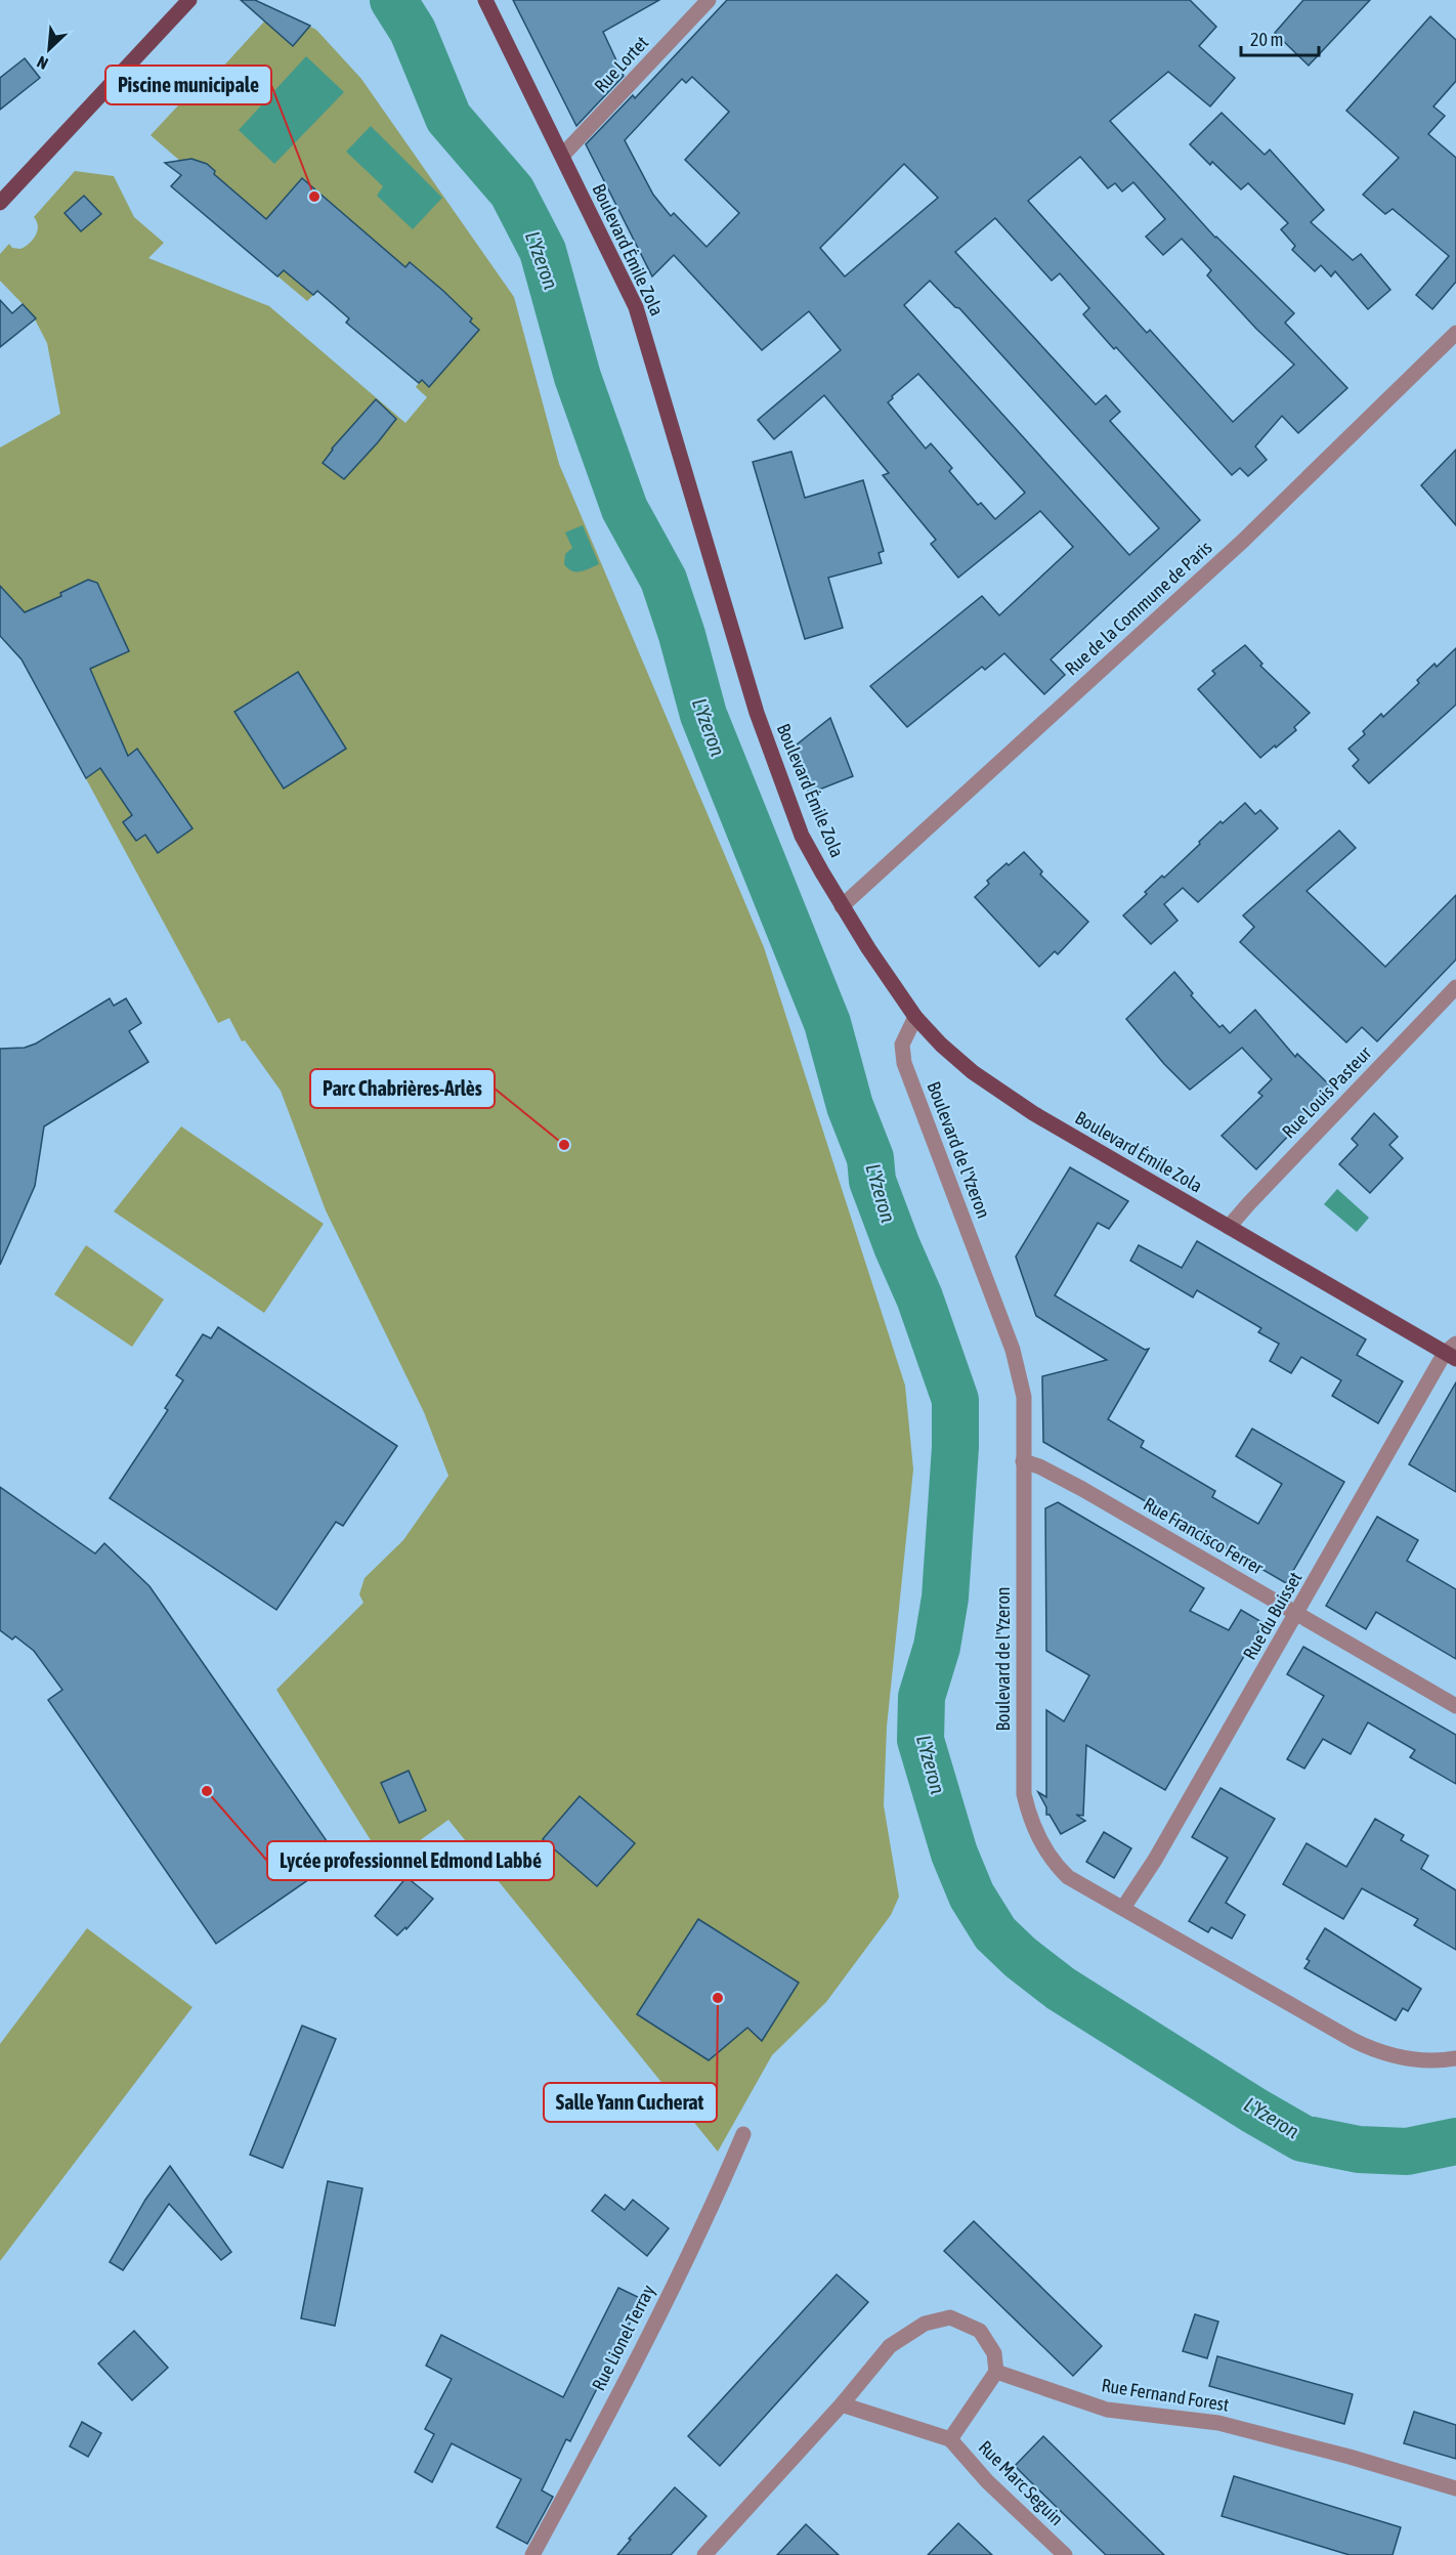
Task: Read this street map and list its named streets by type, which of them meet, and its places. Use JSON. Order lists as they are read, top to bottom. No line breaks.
{"streets":{"main road":["Boulevard Émile Zola"],"street":["Rue Lortet","Rue de la Commune de Paris","Rue Louis Pasteur","Boulevard de l'Yzeron","Rue Francisco Ferrer","Rue du Buisset","Rue Lionel Terray","Rue Fernand Forest","Rue Marc Seguin"]},"crossings":[["Rue Lortet","Boulevard Émile Zola"],["Boulevard Émile Zola","Rue de la Commune de Paris"],["Boulevard Émile Zola","Rue Louis Pasteur"],["Boulevard Émile Zola","Boulevard de l'Yzeron"],["Boulevard Émile Zola","Rue du Buisset"],["Boulevard de l'Yzeron","Rue Francisco Ferrer"],["Boulevard de l'Yzeron","Rue du Buisset"],["Rue Francisco Ferrer","Rue du Buisset"]],"water":["L'Yzeron"],"places":["Piscine municipale","Parc Chabrières-Arlès","Lycée professionnel Edmond Labbé","Salle Yann Cucherat"],"scale_bar":"20 m","north":"bottom left"}
